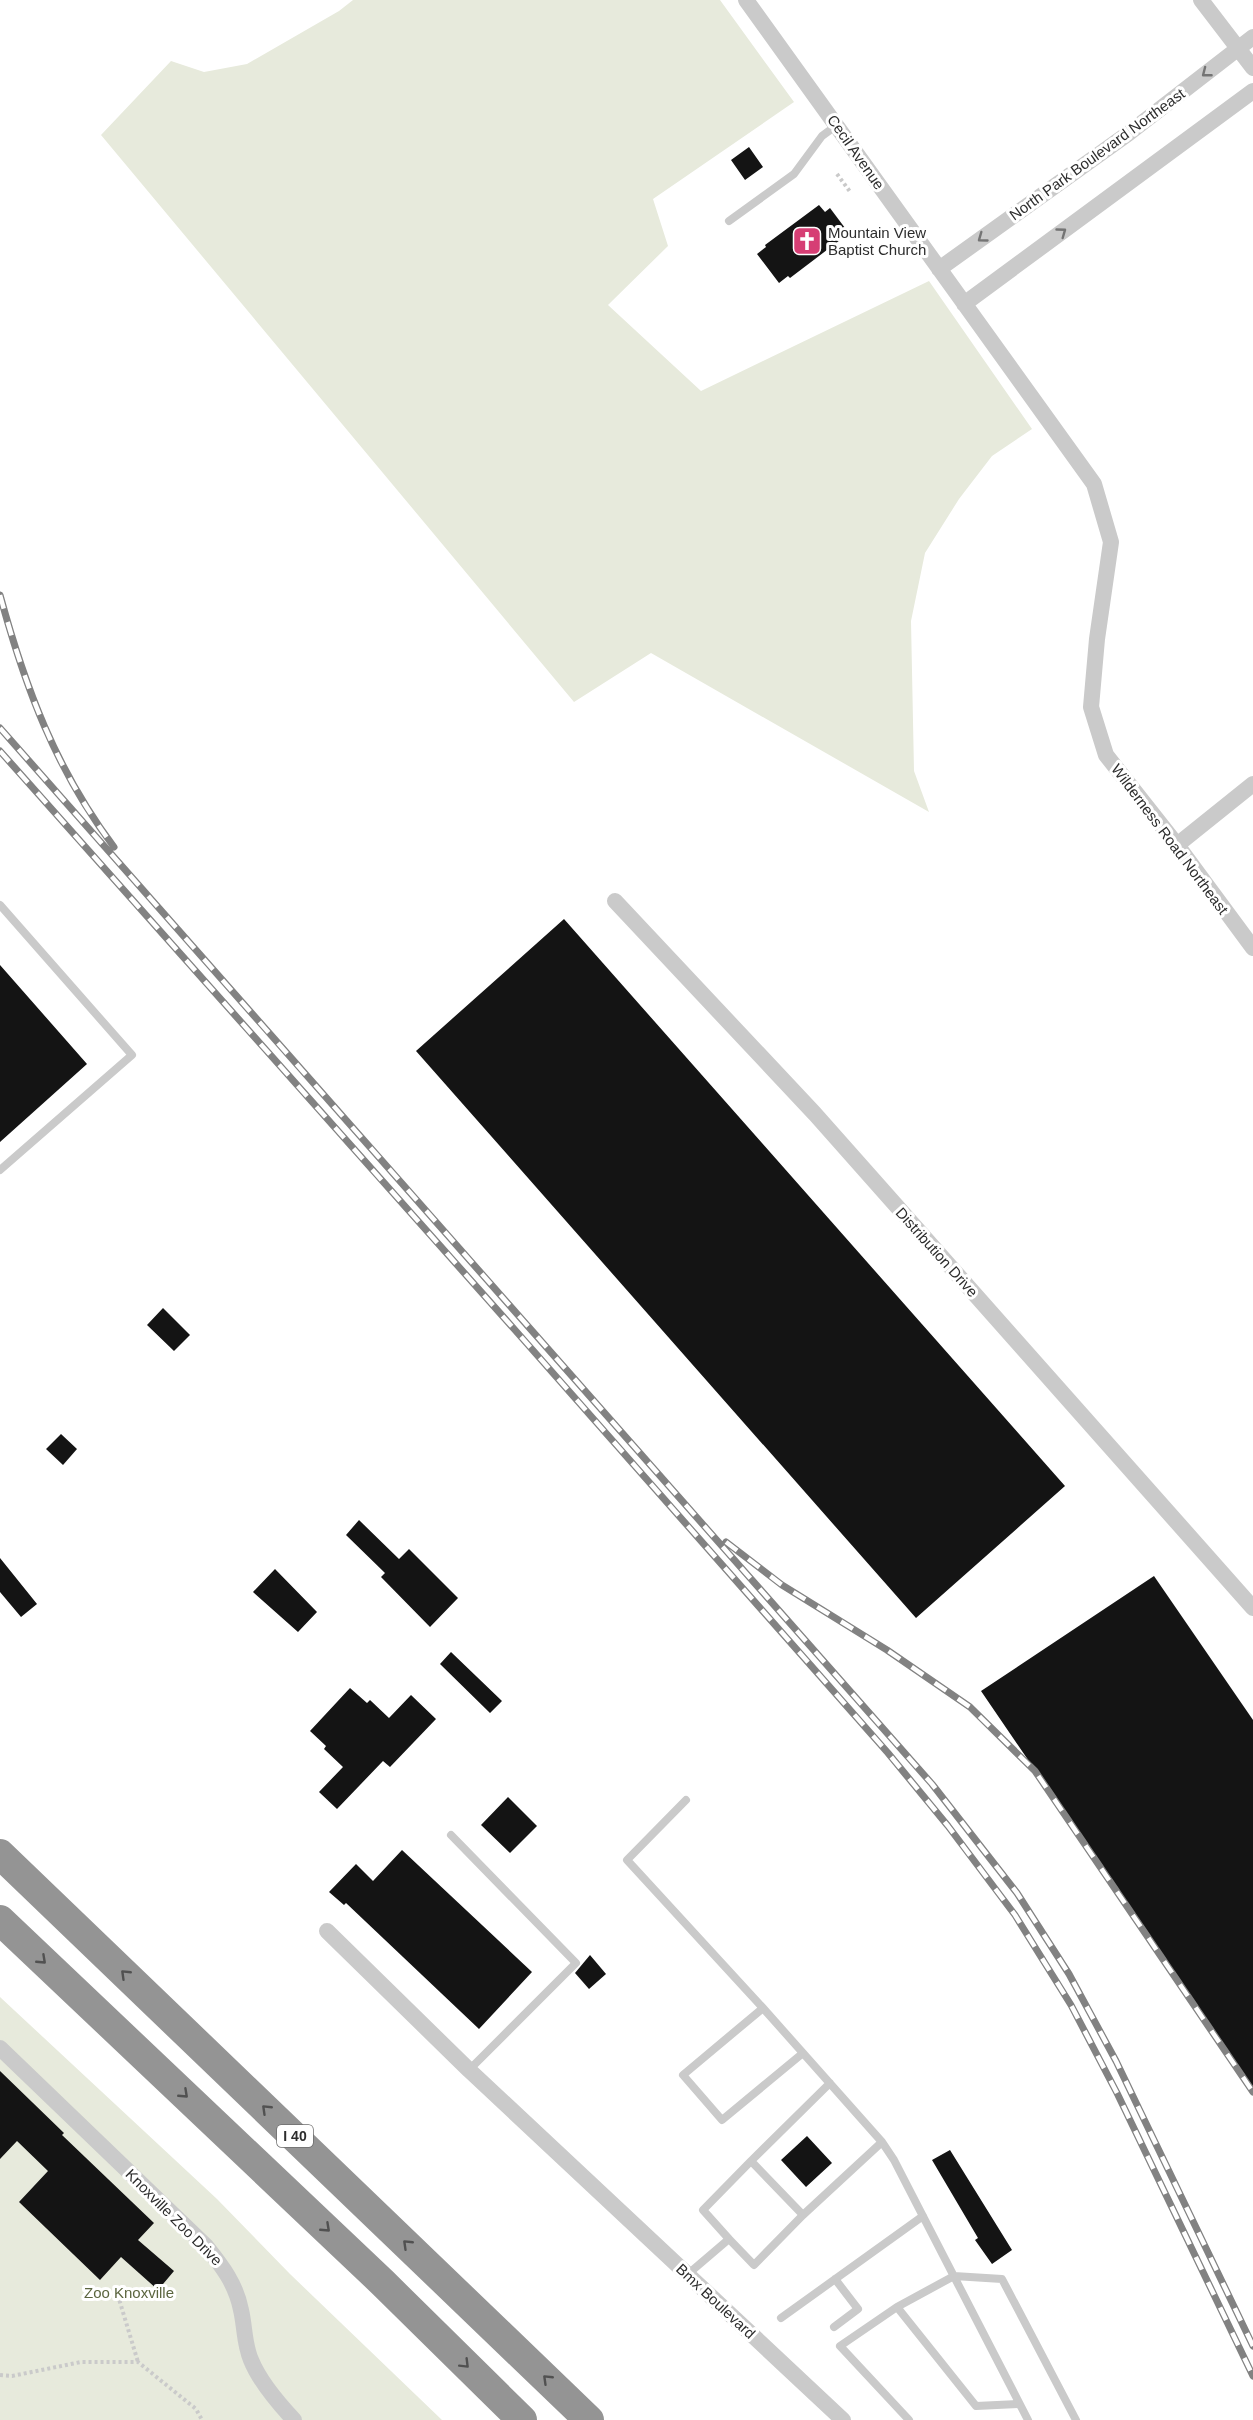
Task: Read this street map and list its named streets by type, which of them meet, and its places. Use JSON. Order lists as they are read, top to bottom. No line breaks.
{"streets":{"highway":["I 40"],"street":["Cecil Avenue","North Park Boulevard Northeast","Wilderness Road Northeast","Distribution Drive","Knoxville Zoo Drive","Bmx Boulevard"]},"crossings":[["Cecil Avenue","North Park Boulevard Northeast"],["Cecil Avenue","Wilderness Road Northeast"]],"parks":["Zoo Knoxville"],"places":{"church":["Mountain View Baptist Church"]}}
